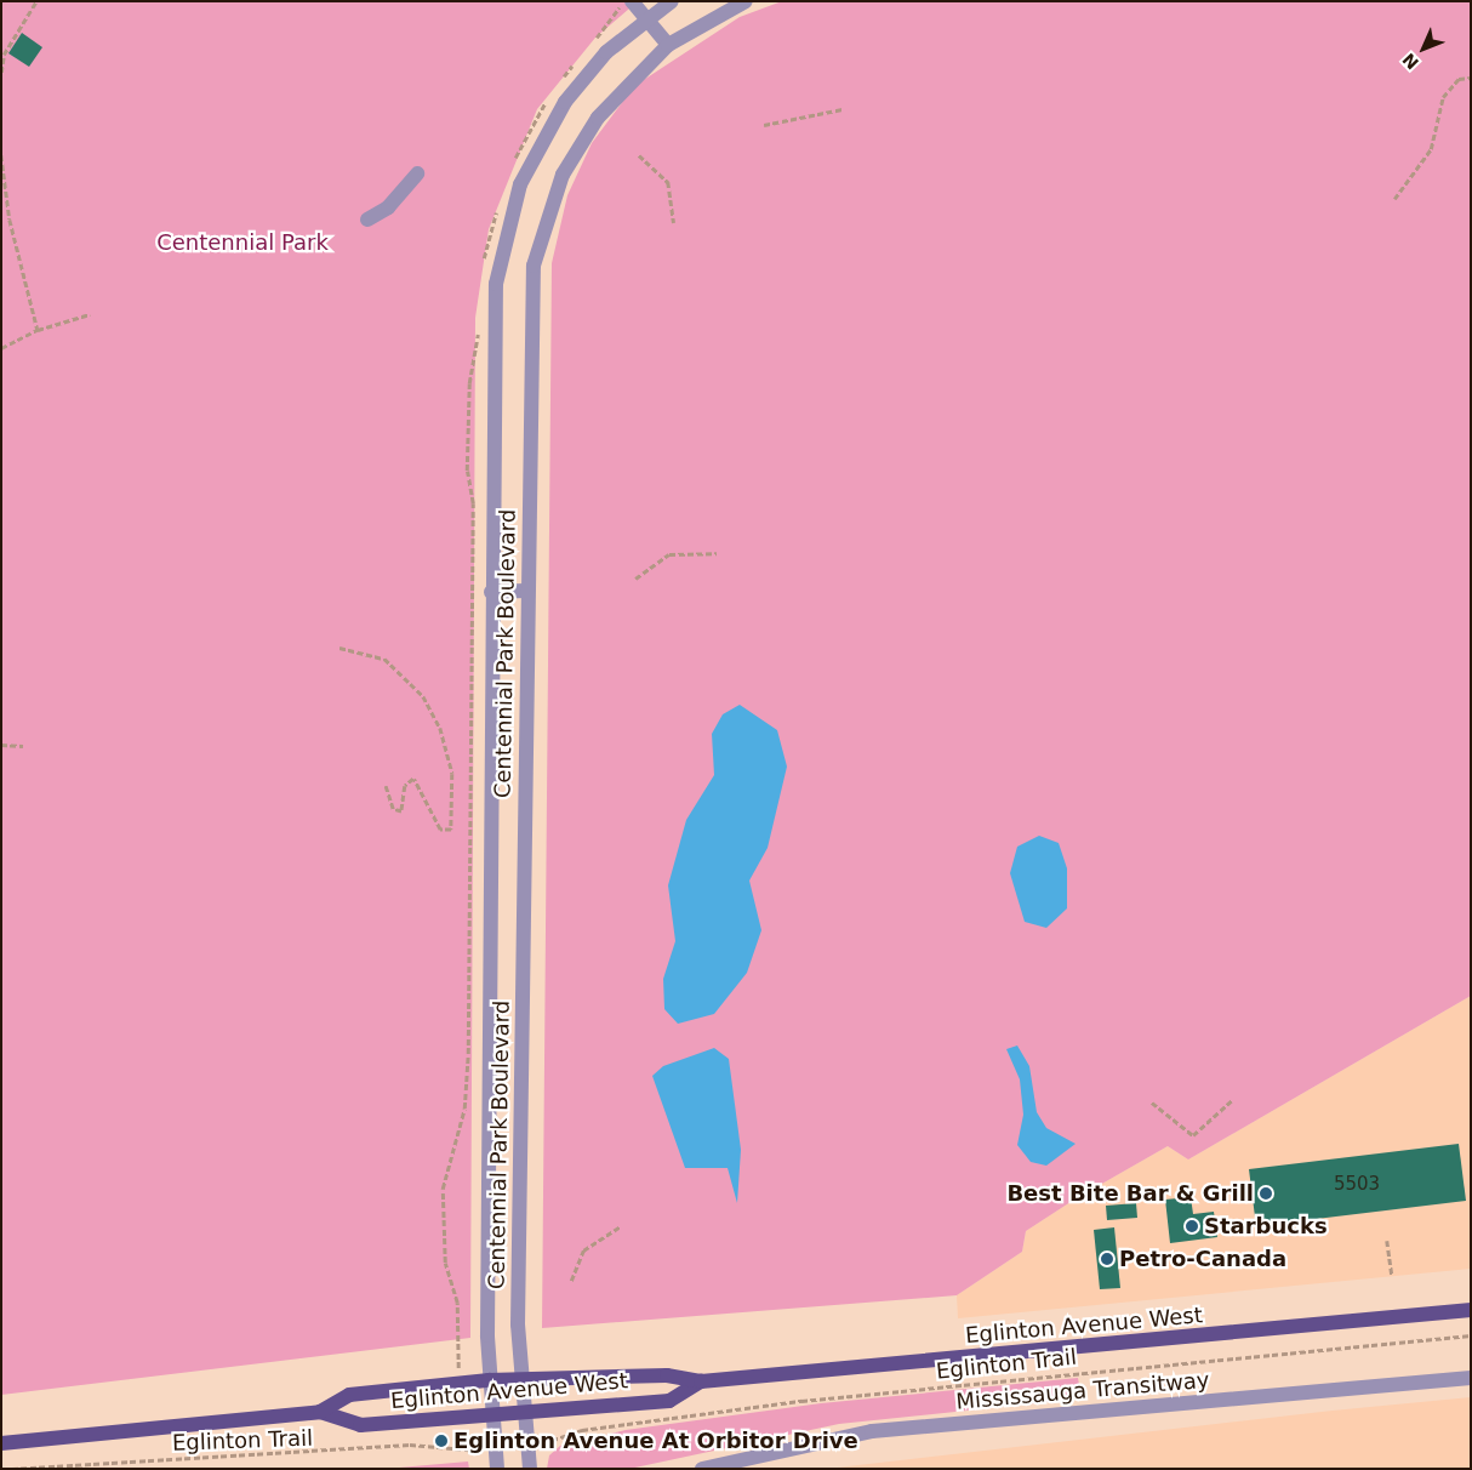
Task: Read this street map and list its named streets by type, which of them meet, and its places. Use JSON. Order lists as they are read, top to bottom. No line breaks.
{"streets":{"main road":["Eglinton Avenue West"],"street":["Centennial Park Boulevard","Mississauga Transitway"],"path":["Eglinton Trail"]},"crossings":[["Centennial Park Boulevard","Eglinton Avenue West"]],"parks":["Centennial Park"],"places":["Best Bite Bar & Grill","Starbucks","Petro-Canada","Eglinton Avenue At Orbitor Drive"],"house_numbers":["5503"],"north":"bottom left"}
